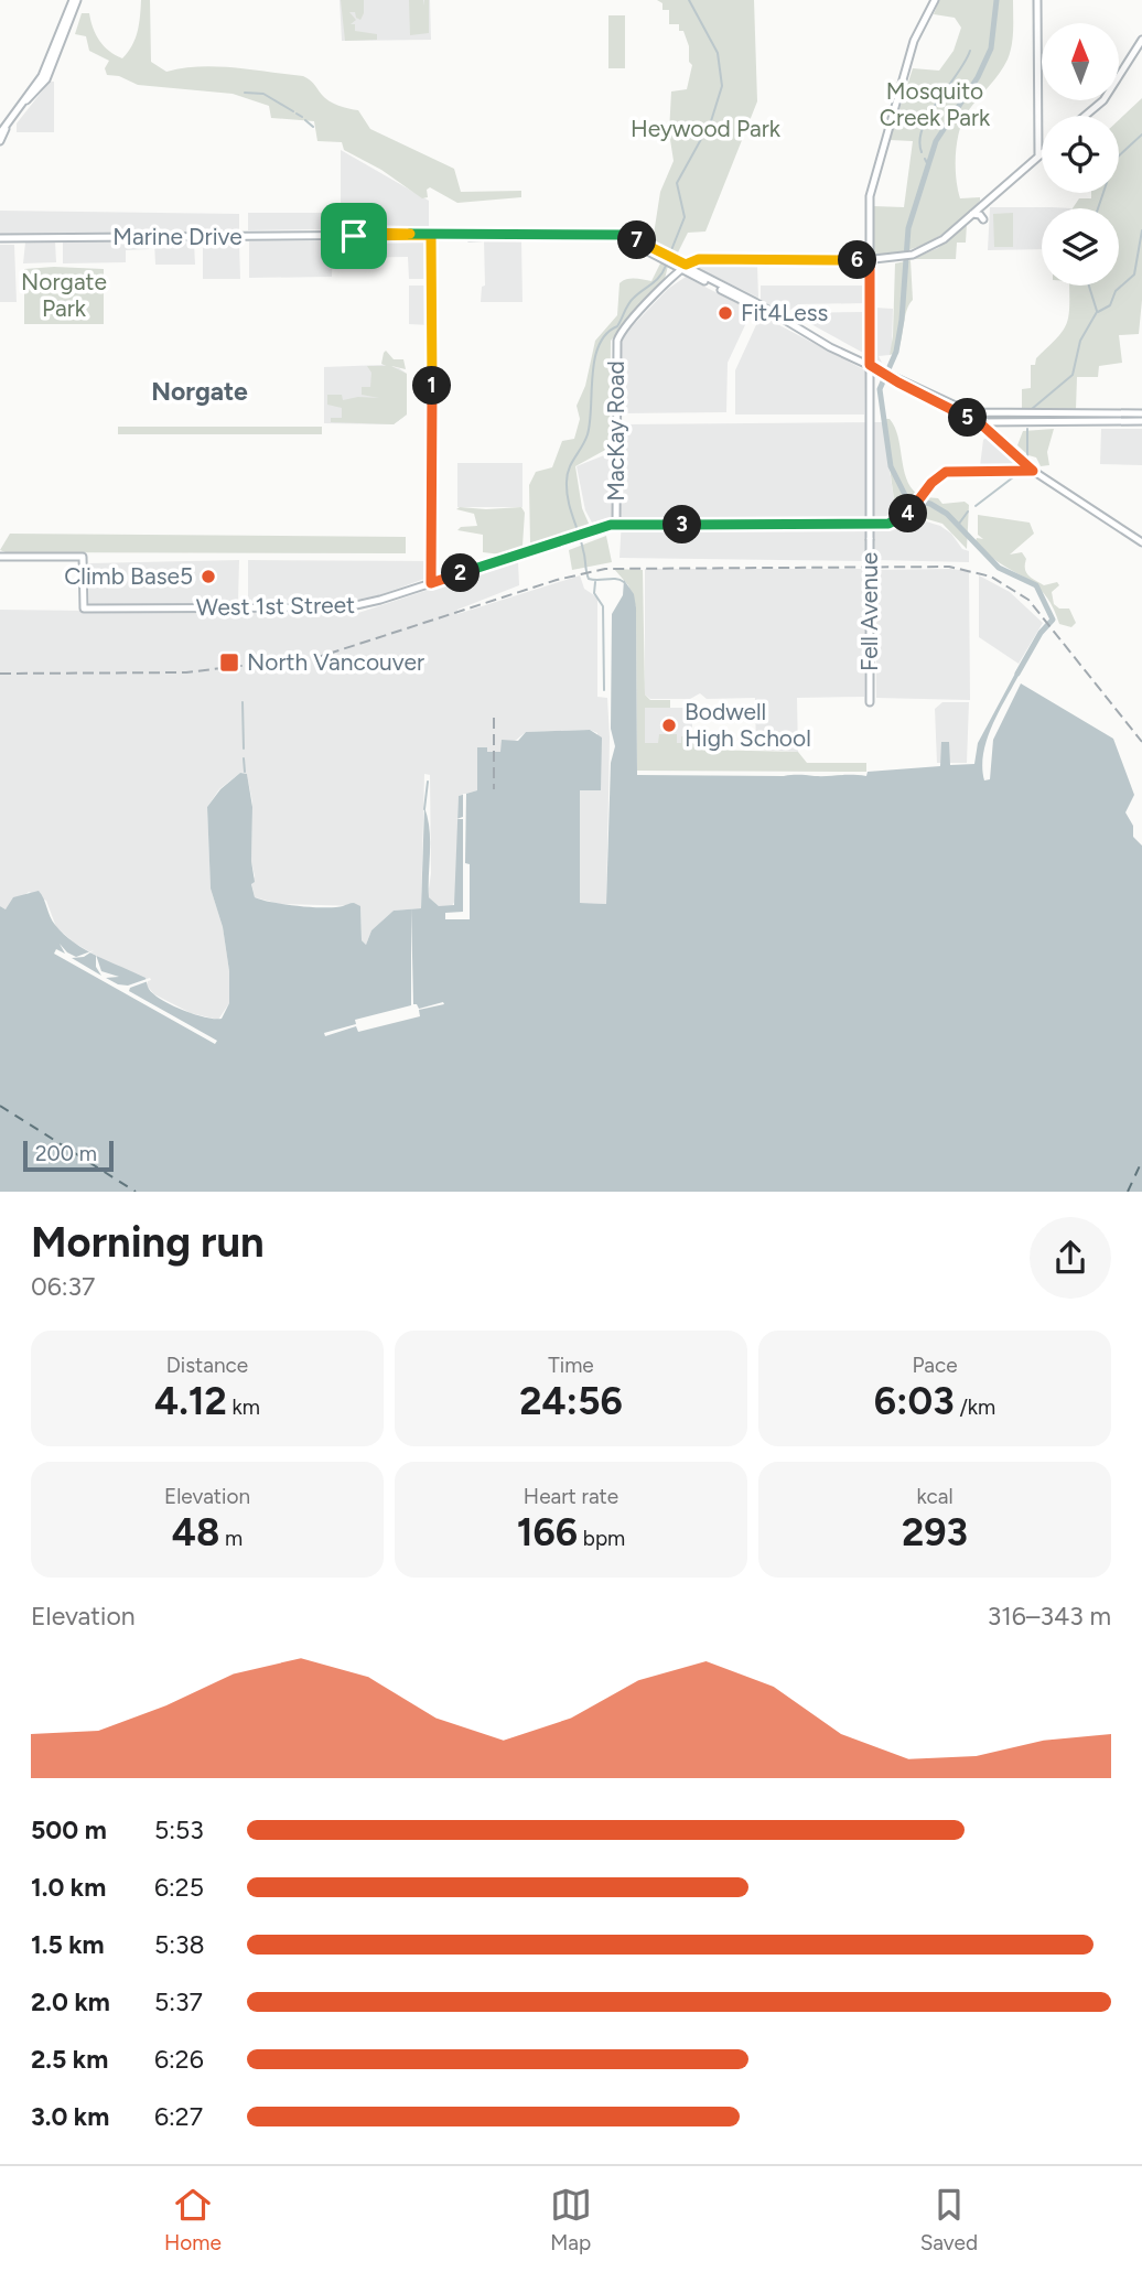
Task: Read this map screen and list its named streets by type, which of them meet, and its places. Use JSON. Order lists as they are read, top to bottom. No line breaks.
{"streets":{"main road":["Marine Drive","MacKay Road","West 1st Street","Fell Avenue"]},"crossings":[["Marine Drive","Fell Avenue"],["MacKay Road","West 1st Street"],["West 1st Street","Fell Avenue"]],"districts":["Norgate"],"parks":["Mosquito Creek Park","Heywood Park","Norgate Park"],"places":{"other":["Fit4Less","Climb Base5","Bodwell High School"],"transit":["North Vancouver"]},"scale_bar":"200 m","north":"top","page":{"pins":["7","6","1","5","4","3","2"],"scale":"200 m","heading":["Morning run","06:37"],"stats":[["Distance","4.12 km"],["Time","24:56"],["Pace","6:03 /km"],["Elevation","48 m"],["Heart rate","166 bpm"],["kcal","293"]],"chart":["Elevation","316–343 m"],"list":[{"name":"500 m","note":"5:53"},{"name":"1.0 km","note":"6:25"},{"name":"1.5 km","note":"5:38"},{"name":"2.0 km","note":"5:37"},{"name":"2.5 km","note":"6:26"},{"name":"3.0 km","note":"6:27"}],"tabs":["Home","Map","Saved"]}}
